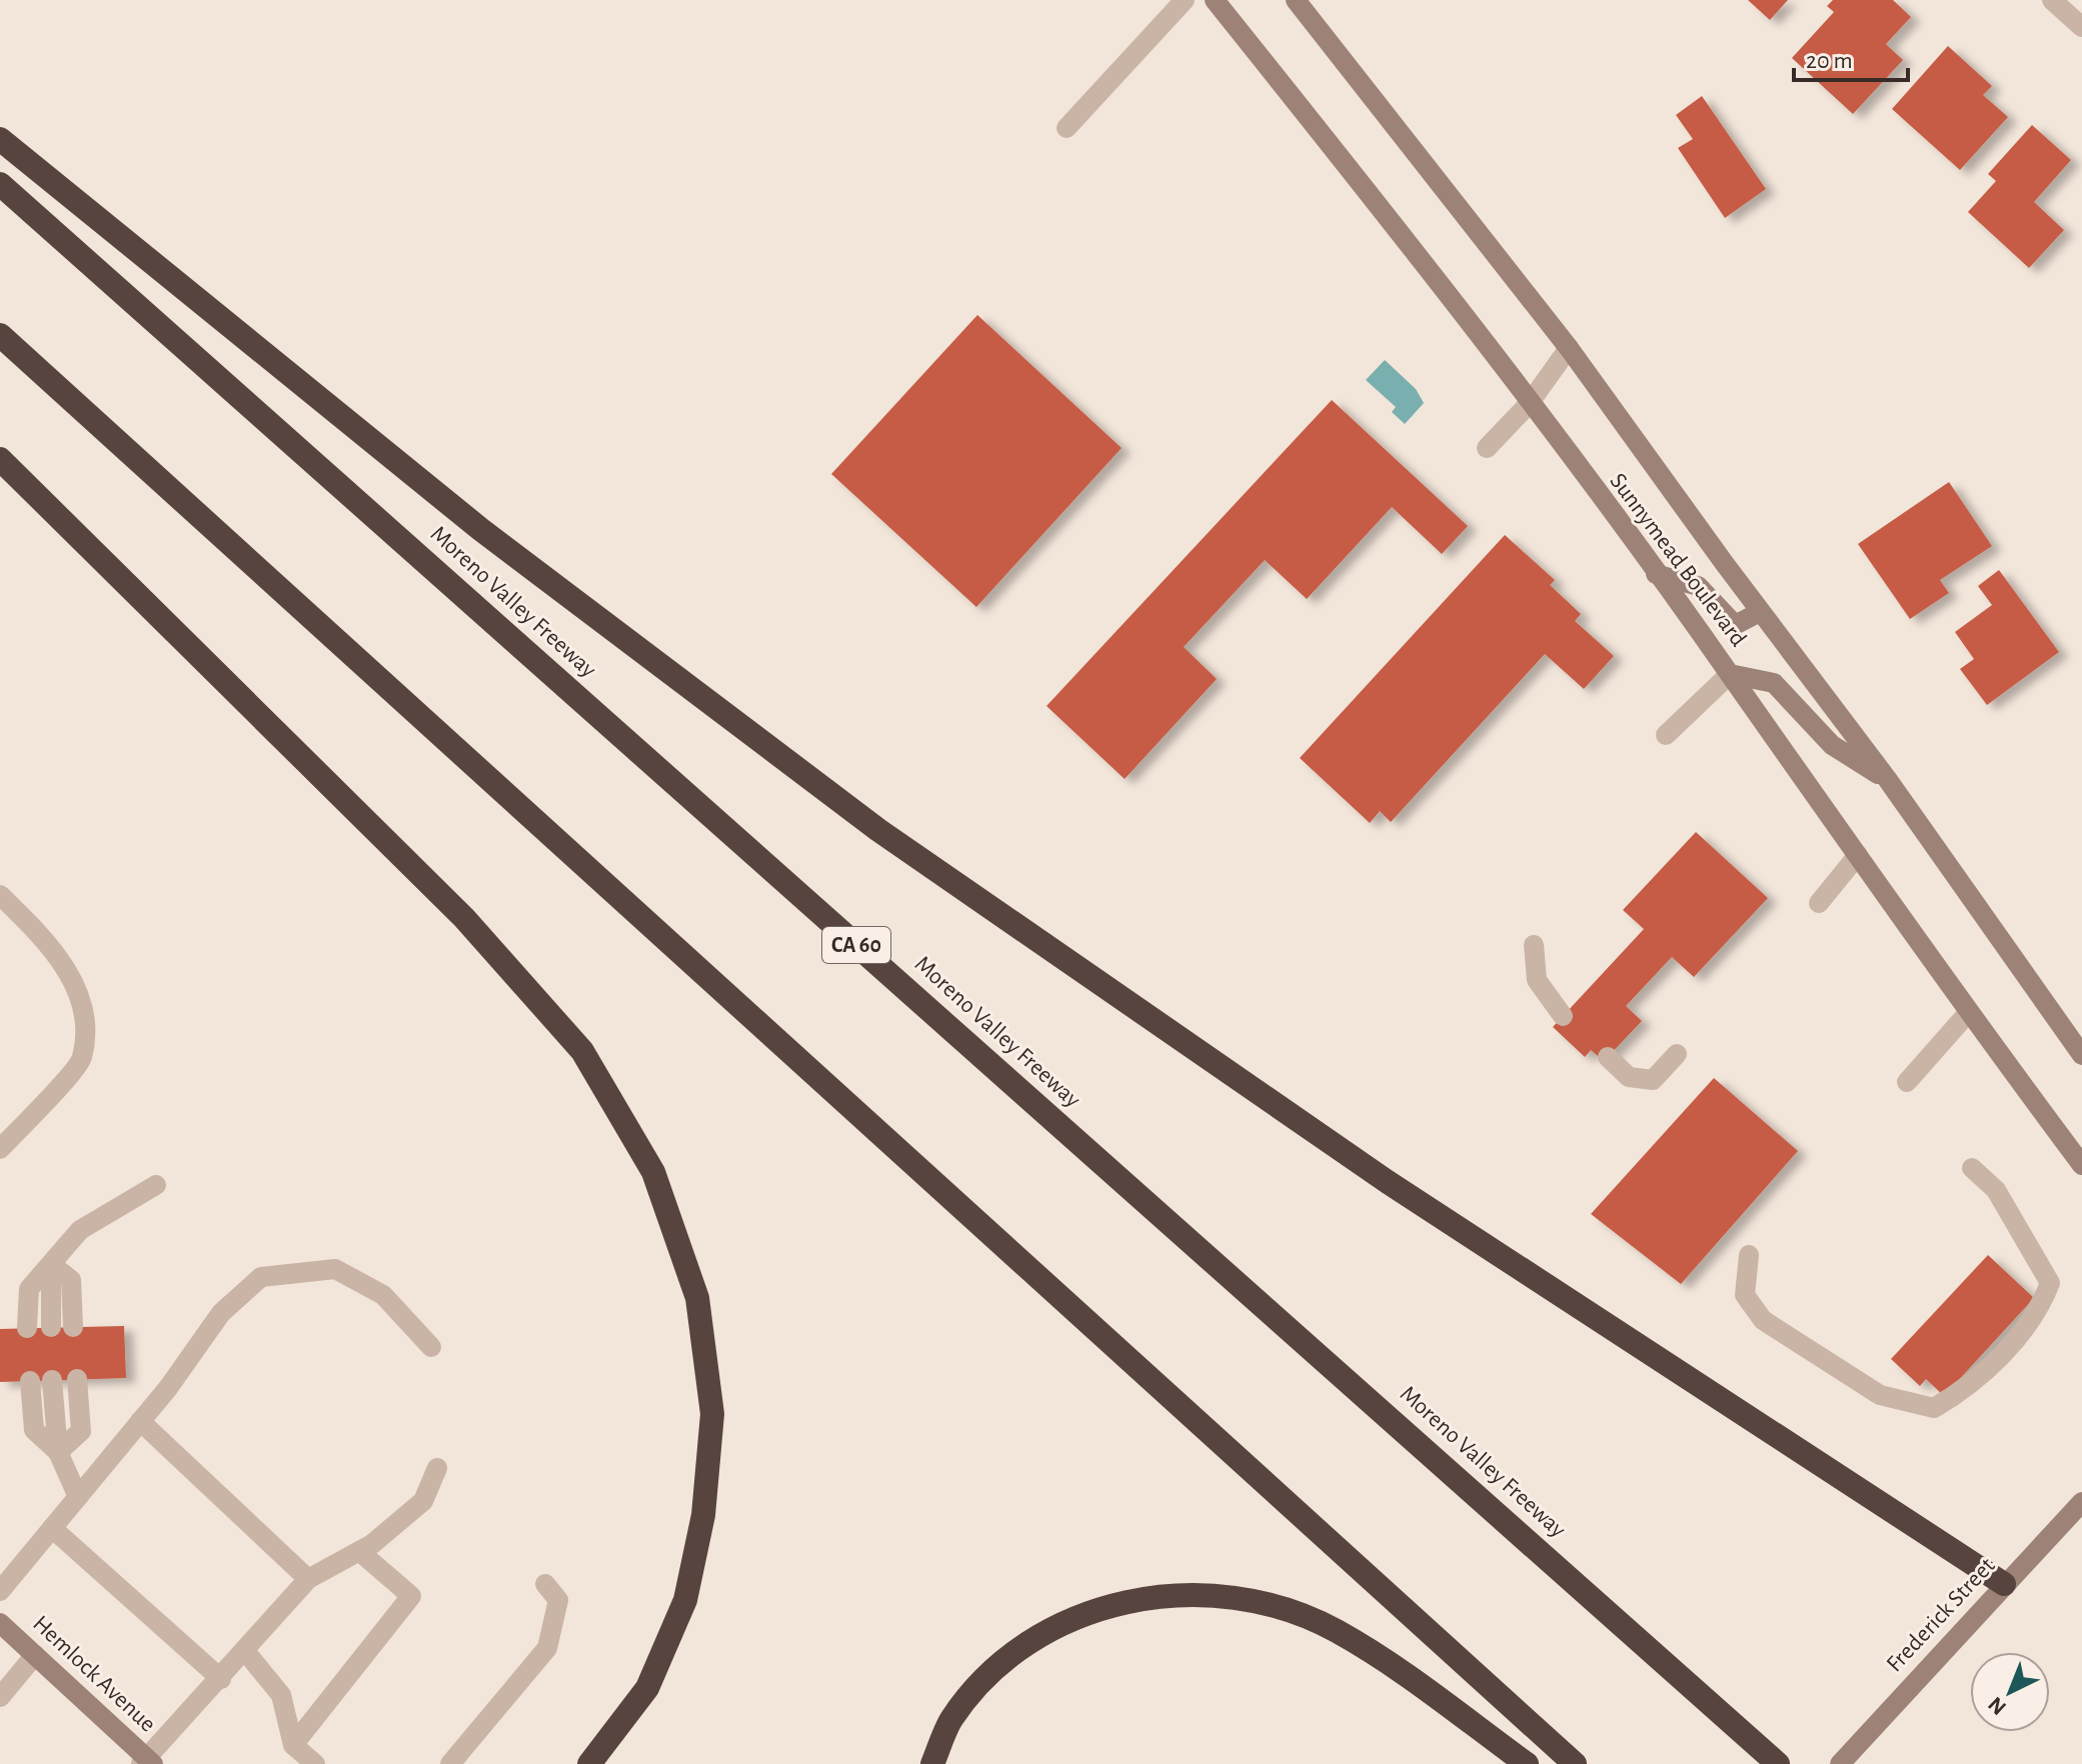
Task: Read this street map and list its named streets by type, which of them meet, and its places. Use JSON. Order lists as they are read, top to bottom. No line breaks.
{"streets":{"highway":["Moreno Valley Freeway","CA 60"],"main road":["Sunnymead Boulevard","Frederick Street","Hemlock Avenue"]},"scale_bar":"20 m","north":"bottom left"}
